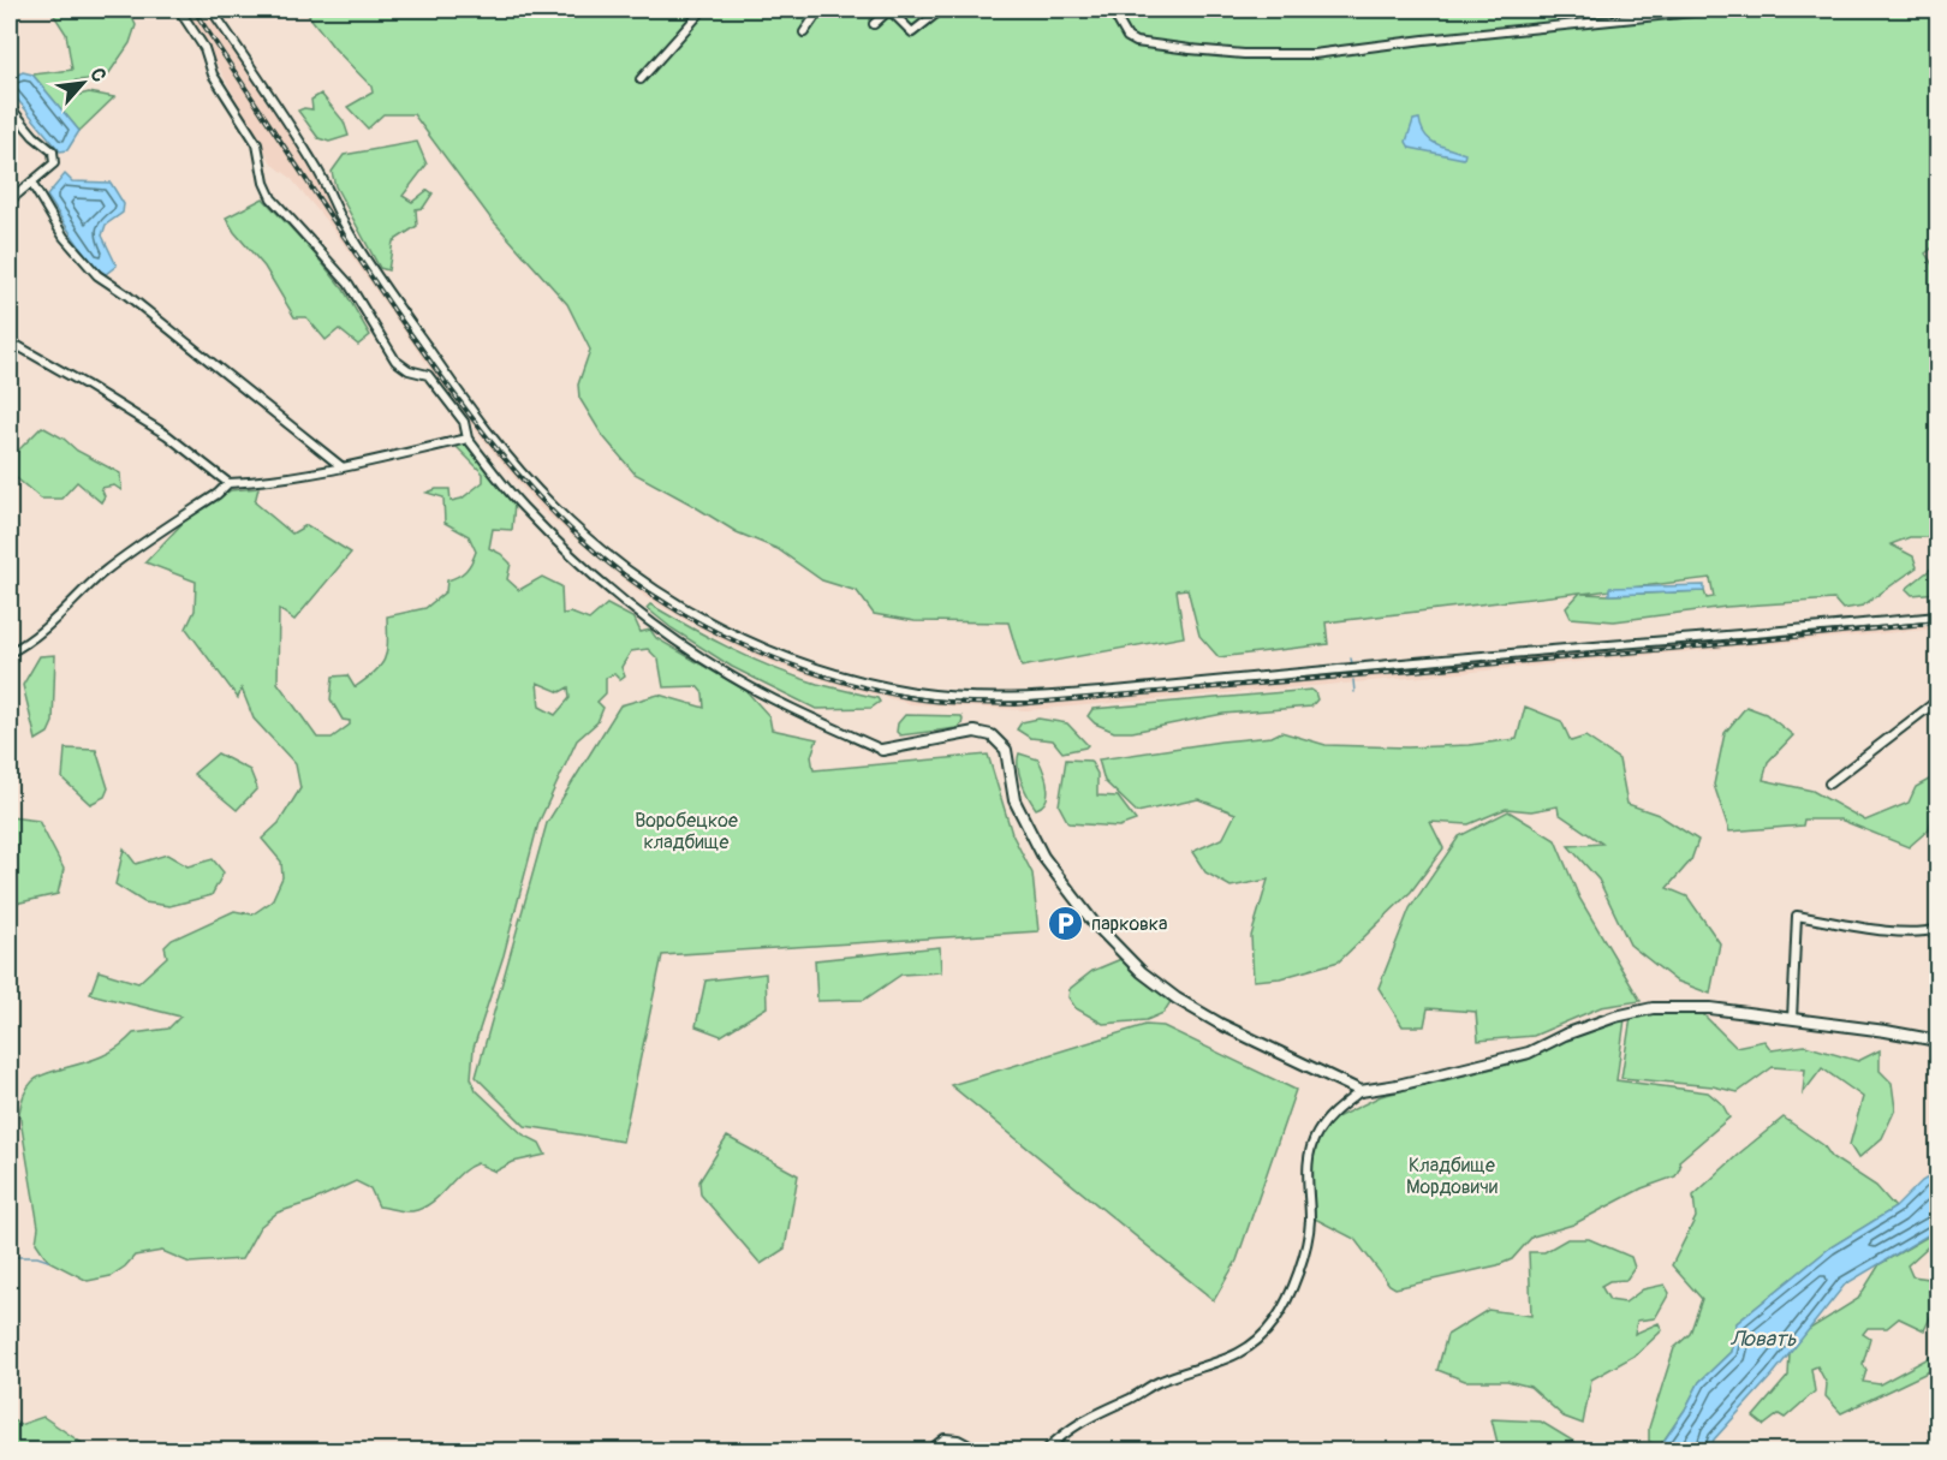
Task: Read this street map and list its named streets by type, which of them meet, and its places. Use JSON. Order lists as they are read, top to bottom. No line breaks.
{"water":["Ловать"],"parks":["Воробецкое кладбище","Кладбище Мордовичи"],"places":{"parking":["парковка"]},"north":"top right"}
